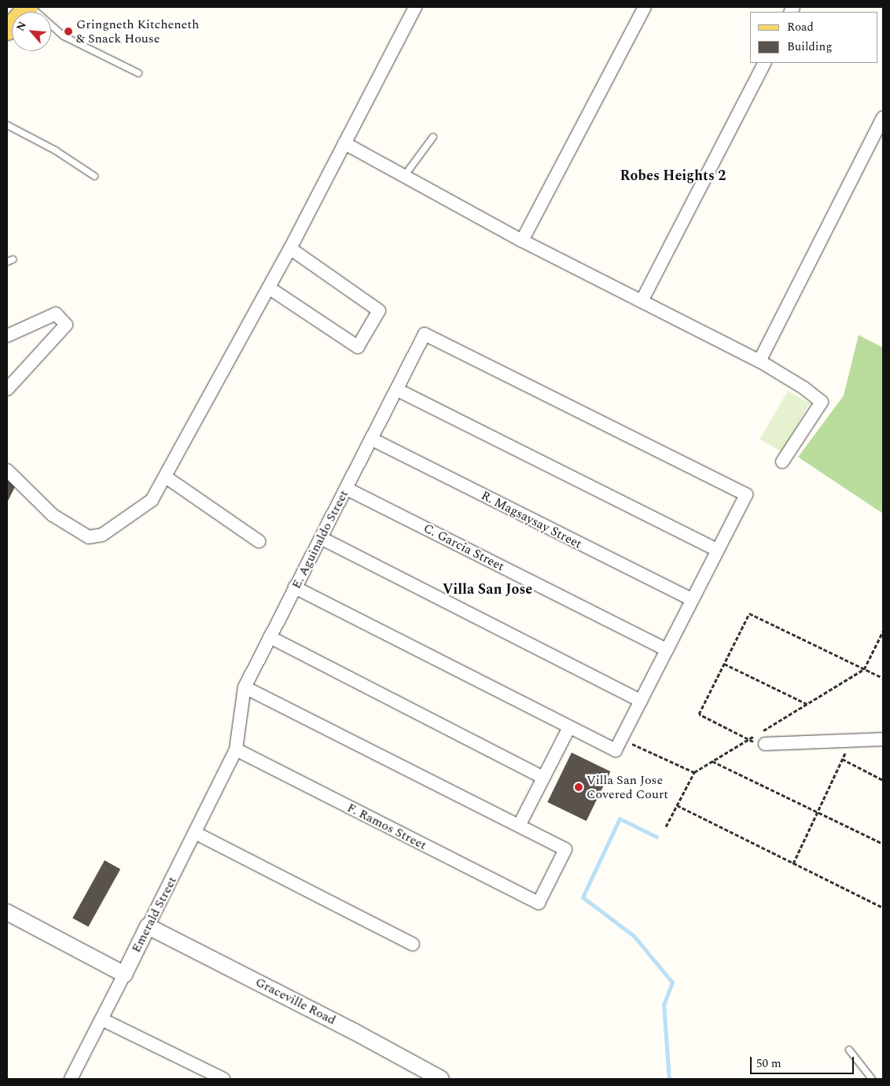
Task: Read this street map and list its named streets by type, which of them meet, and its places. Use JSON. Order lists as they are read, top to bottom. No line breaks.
{"streets":{"street":["R. Magsaysay Street","E. Aguinaldo Street","C. Garcia Street","F. Ramos Street","Emerald Street","Graceville Road"]},"crossings":[["R. Magsaysay Street","E. Aguinaldo Street"],["E. Aguinaldo Street","C. Garcia Street"],["E. Aguinaldo Street","F. Ramos Street"],["E. Aguinaldo Street","Emerald Street"],["F. Ramos Street","Emerald Street"],["Emerald Street","Graceville Road"]],"districts":["Robes Heights 2","Villa San Jose"],"places":["Gringneth Kitcheneth & Snack House","Villa San Jose Covered Court"],"legend":["Road","Building"],"scale_bar":"50 m","north":"top left"}
